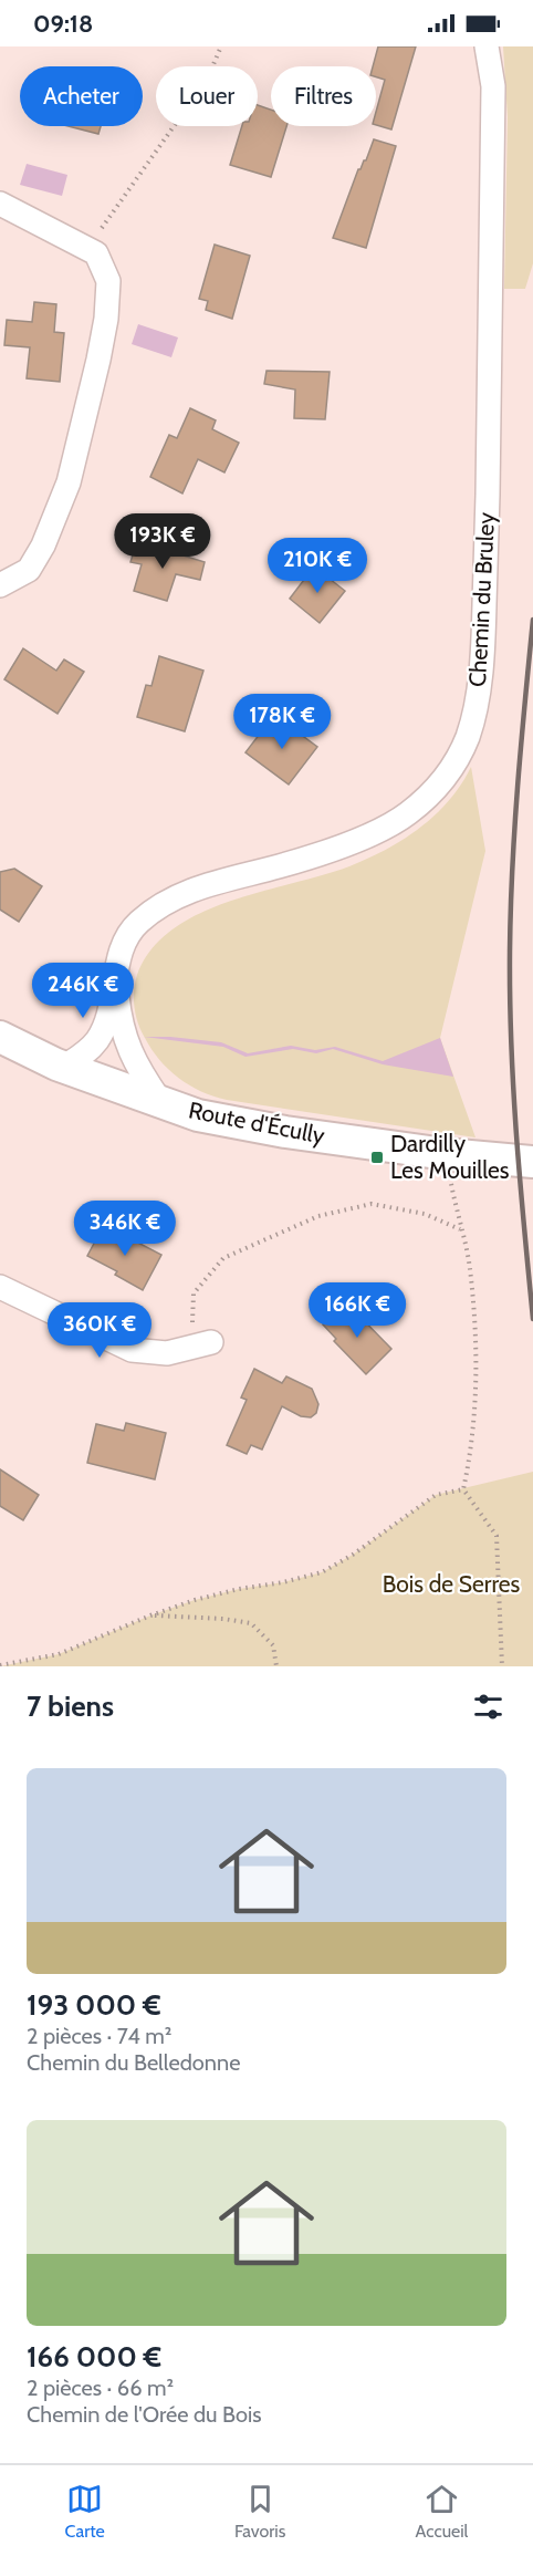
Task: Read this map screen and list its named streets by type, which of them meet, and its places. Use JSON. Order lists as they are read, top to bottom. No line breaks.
{"streets":{"main road":["Route d'Écully"],"street":["Chemin du Bruley"]},"crossings":[["Chemin du Bruley","Route d'Écully"]],"parks":["Bois de Serres"],"places":{"transit":["Dardilly Les Mouilles"]},"page":{"status":"09:18","chip":["Acheter","Louer","Filtres"],"price":["193K €","210K €","178K €","246K €","346K €","166K €","360K €"],"heading":"7 biens","list":[{"name":"193 000 €","note":"2 pièces · 74 m² · Chemin du Belledonne"},{"name":"166 000 €","note":"2 pièces · 66 m² · Chemin de l'Orée du Bois"}],"tabs":["Carte","Favoris","Accueil"]}}
